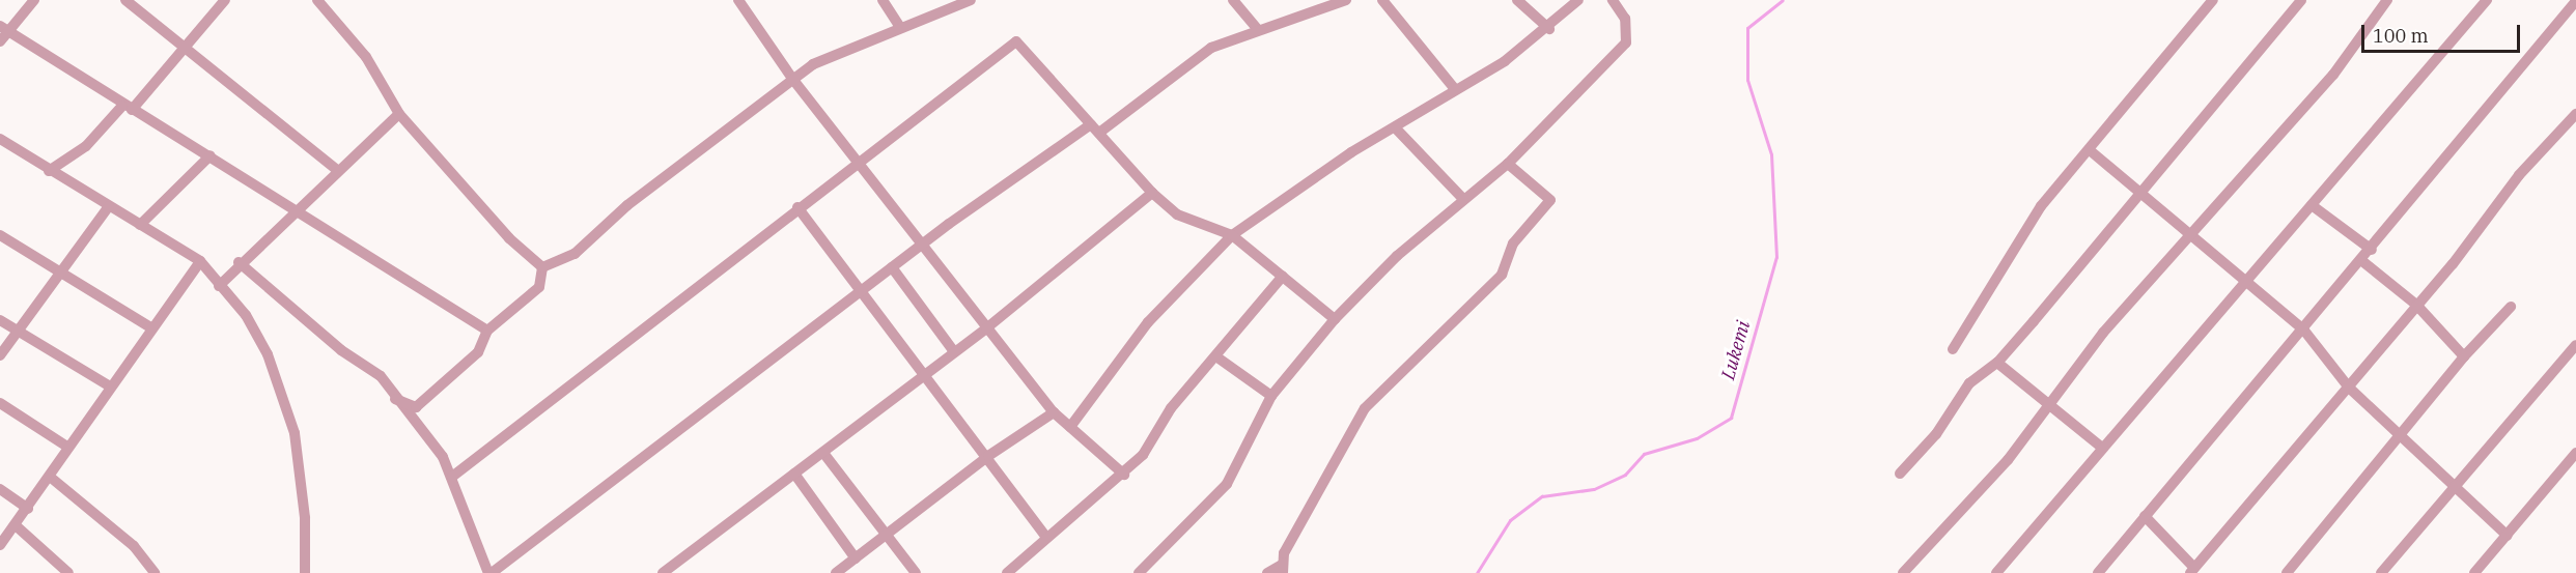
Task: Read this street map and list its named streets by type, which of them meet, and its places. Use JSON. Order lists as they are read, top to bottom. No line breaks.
{"water":["Lukemi"],"scale_bar":"100 m"}
